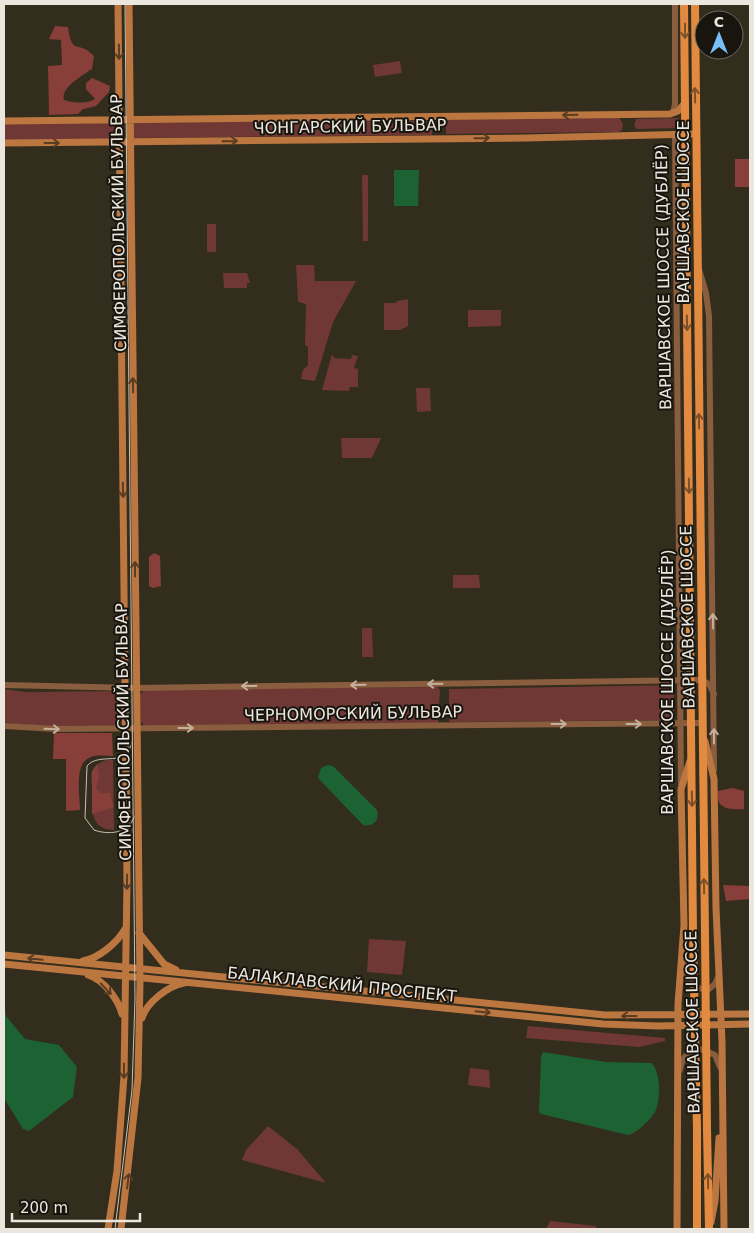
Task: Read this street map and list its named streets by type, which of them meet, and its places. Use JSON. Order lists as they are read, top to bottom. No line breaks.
{"streets":{"main road":["ЧОНГАРСКИЙ БУЛЬВАР","ВАРШАВСКОЕ ШОССЕ","СИМФЕРОПОЛЬСКИЙ БУЛЬВАР","ВАРШАВСКОЕ ШОССЕ (ДУБЛЁР)","БАЛАКЛАВСКИЙ ПРОСПЕКТ"],"street":["ЧЕРНОМОРСКИЙ БУЛЬВАР"]},"crossings":[["ЧОНГАРСКИЙ БУЛЬВАР","ВАРШАВСКОЕ ШОССЕ"],["ЧОНГАРСКИЙ БУЛЬВАР","СИМФЕРОПОЛЬСКИЙ БУЛЬВАР"],["ЧОНГАРСКИЙ БУЛЬВАР","ВАРШАВСКОЕ ШОССЕ (ДУБЛЁР)"],["ВАРШАВСКОЕ ШОССЕ","ЧЕРНОМОРСКИЙ БУЛЬВАР"],["СИМФЕРОПОЛЬСКИЙ БУЛЬВАР","ЧЕРНОМОРСКИЙ БУЛЬВАР"],["СИМФЕРОПОЛЬСКИЙ БУЛЬВАР","БАЛАКЛАВСКИЙ ПРОСПЕКТ"],["ВАРШАВСКОЕ ШОССЕ (ДУБЛЁР)","ЧЕРНОМОРСКИЙ БУЛЬВАР"],["ВАРШАВСКОЕ ШОССЕ (ДУБЛЁР)","БАЛАКЛАВСКИЙ ПРОСПЕКТ"]],"scale_bar":"200 m","north":"top"}
